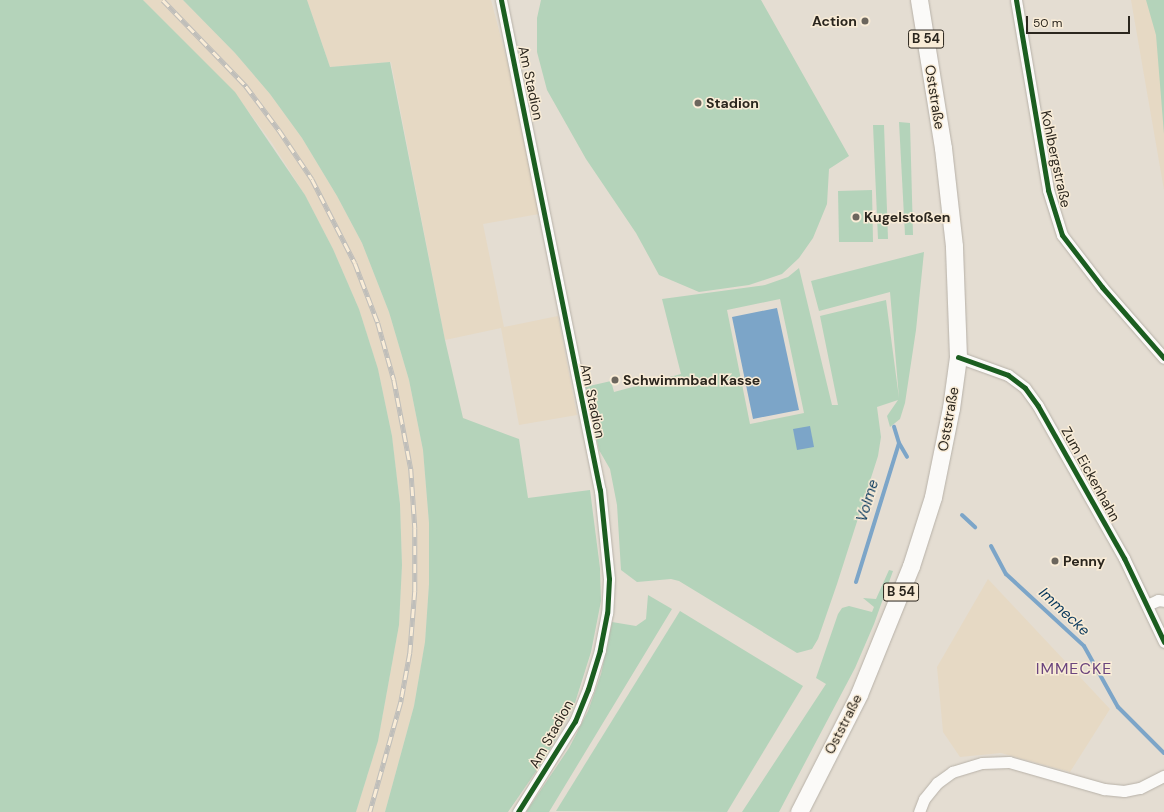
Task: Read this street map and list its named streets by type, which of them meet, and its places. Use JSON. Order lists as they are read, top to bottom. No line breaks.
{"streets":{"main road":["B 54","Oststraße"],"street":["Am Stadion","Kohlbergstraße","Zum Eickenhahn"]},"crossings":[["Oststraße","Zum Eickenhahn"]],"districts":["IMMECKE"],"water":["Volme","Immecke"],"places":["Action","Stadion","Kugelstoßen","Schwimmbad Kasse","Penny"],"scale_bar":"50 m"}
